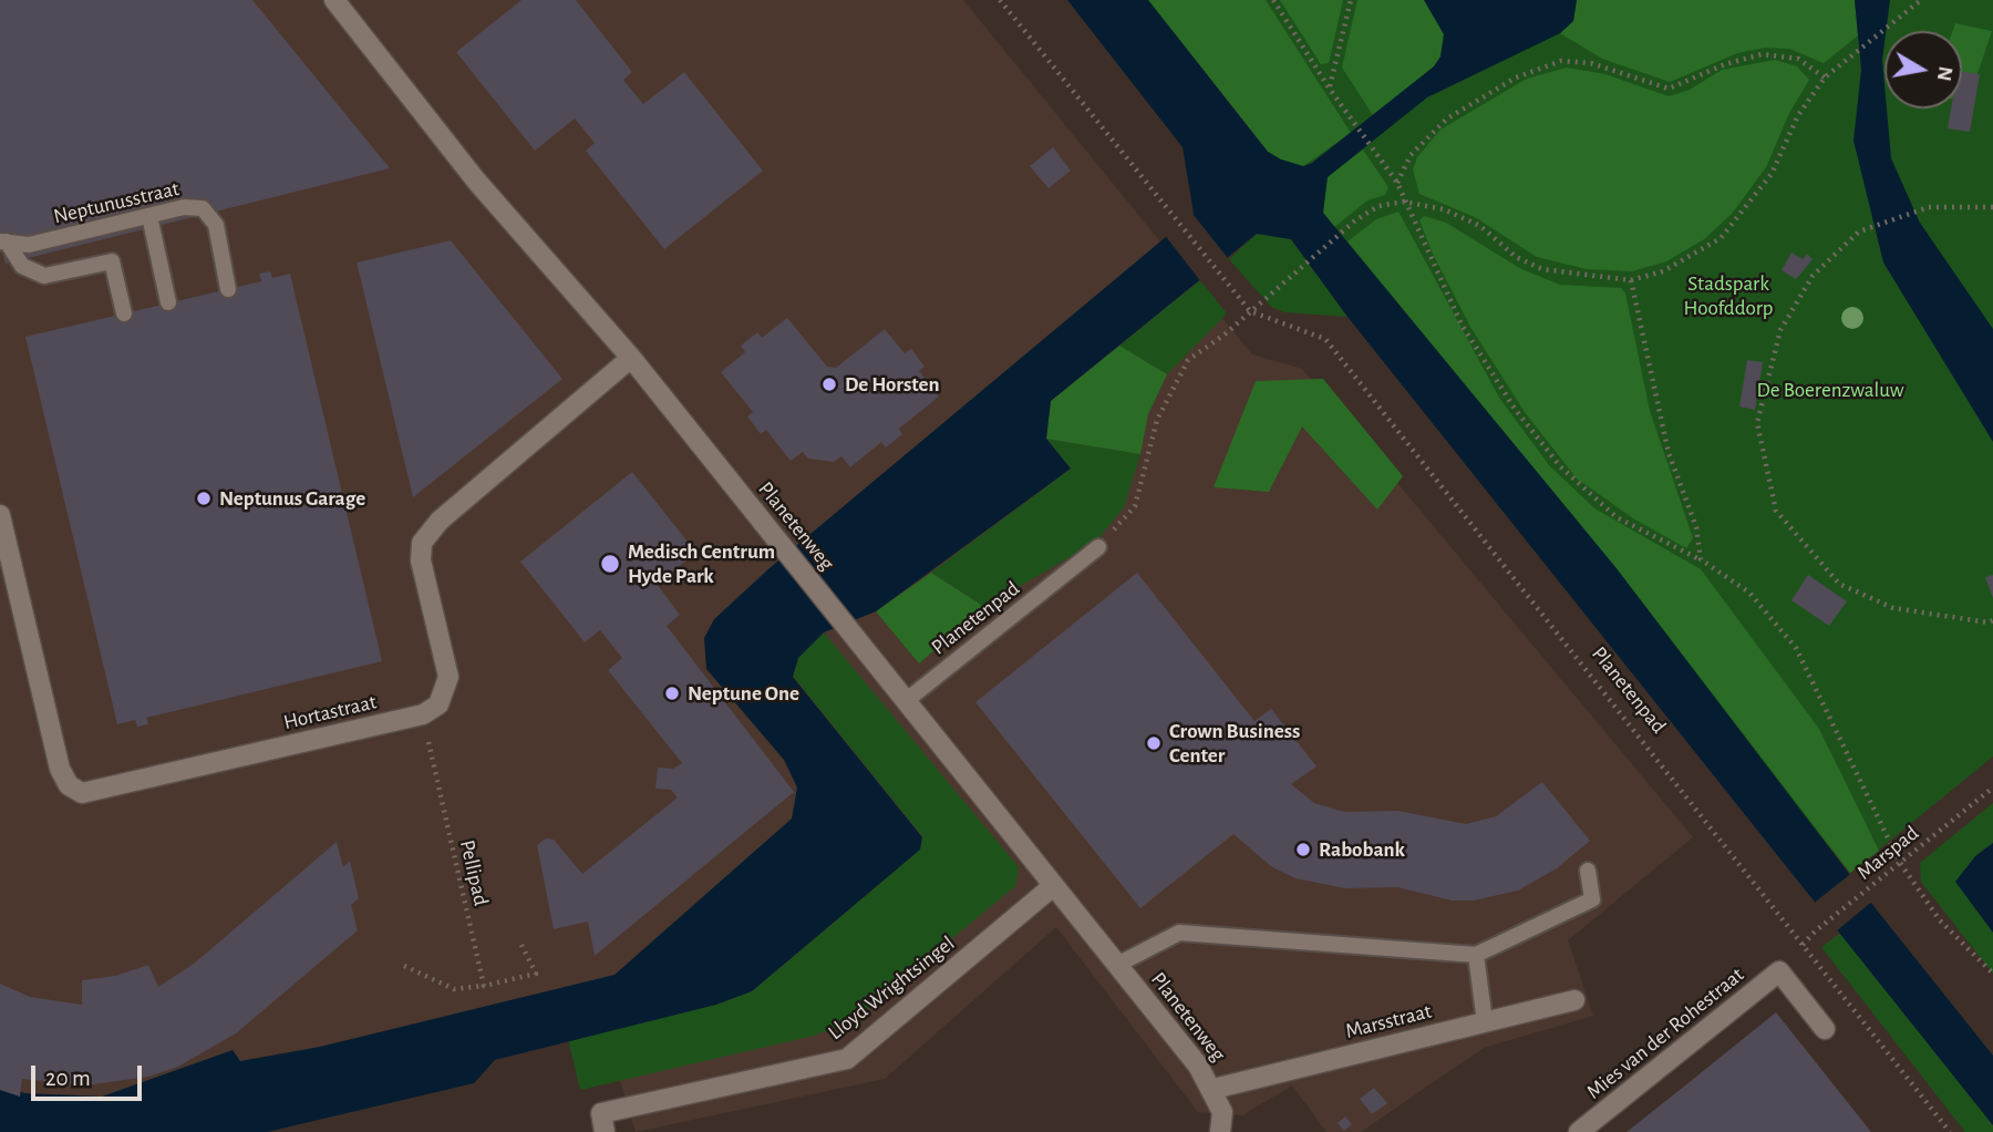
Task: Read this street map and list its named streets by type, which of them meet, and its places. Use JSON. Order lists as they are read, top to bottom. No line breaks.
{"streets":{"street":["Planetenweg","Hortastraat","Lloyd Wrightsingel","Marsstraat","Mies van der Rohestraat"],"lane":["Neptunusstraat","Planetenpad"],"path":["Marspad","Pellipad"]},"crossings":[["Planetenweg","Planetenpad"],["Planetenweg","Lloyd Wrightsingel"],["Planetenweg","Marsstraat"],["Planetenpad","Marspad"],["Hortastraat","Pellipad"]],"parks":["Stadspark Hoofddorp","De Boerenzwaluw"],"places":["De Horsten","Neptunus Garage","Medisch Centrum Hyde Park","Neptune One","Crown Business Center","Rabobank"],"scale_bar":"20 m","north":"right"}
